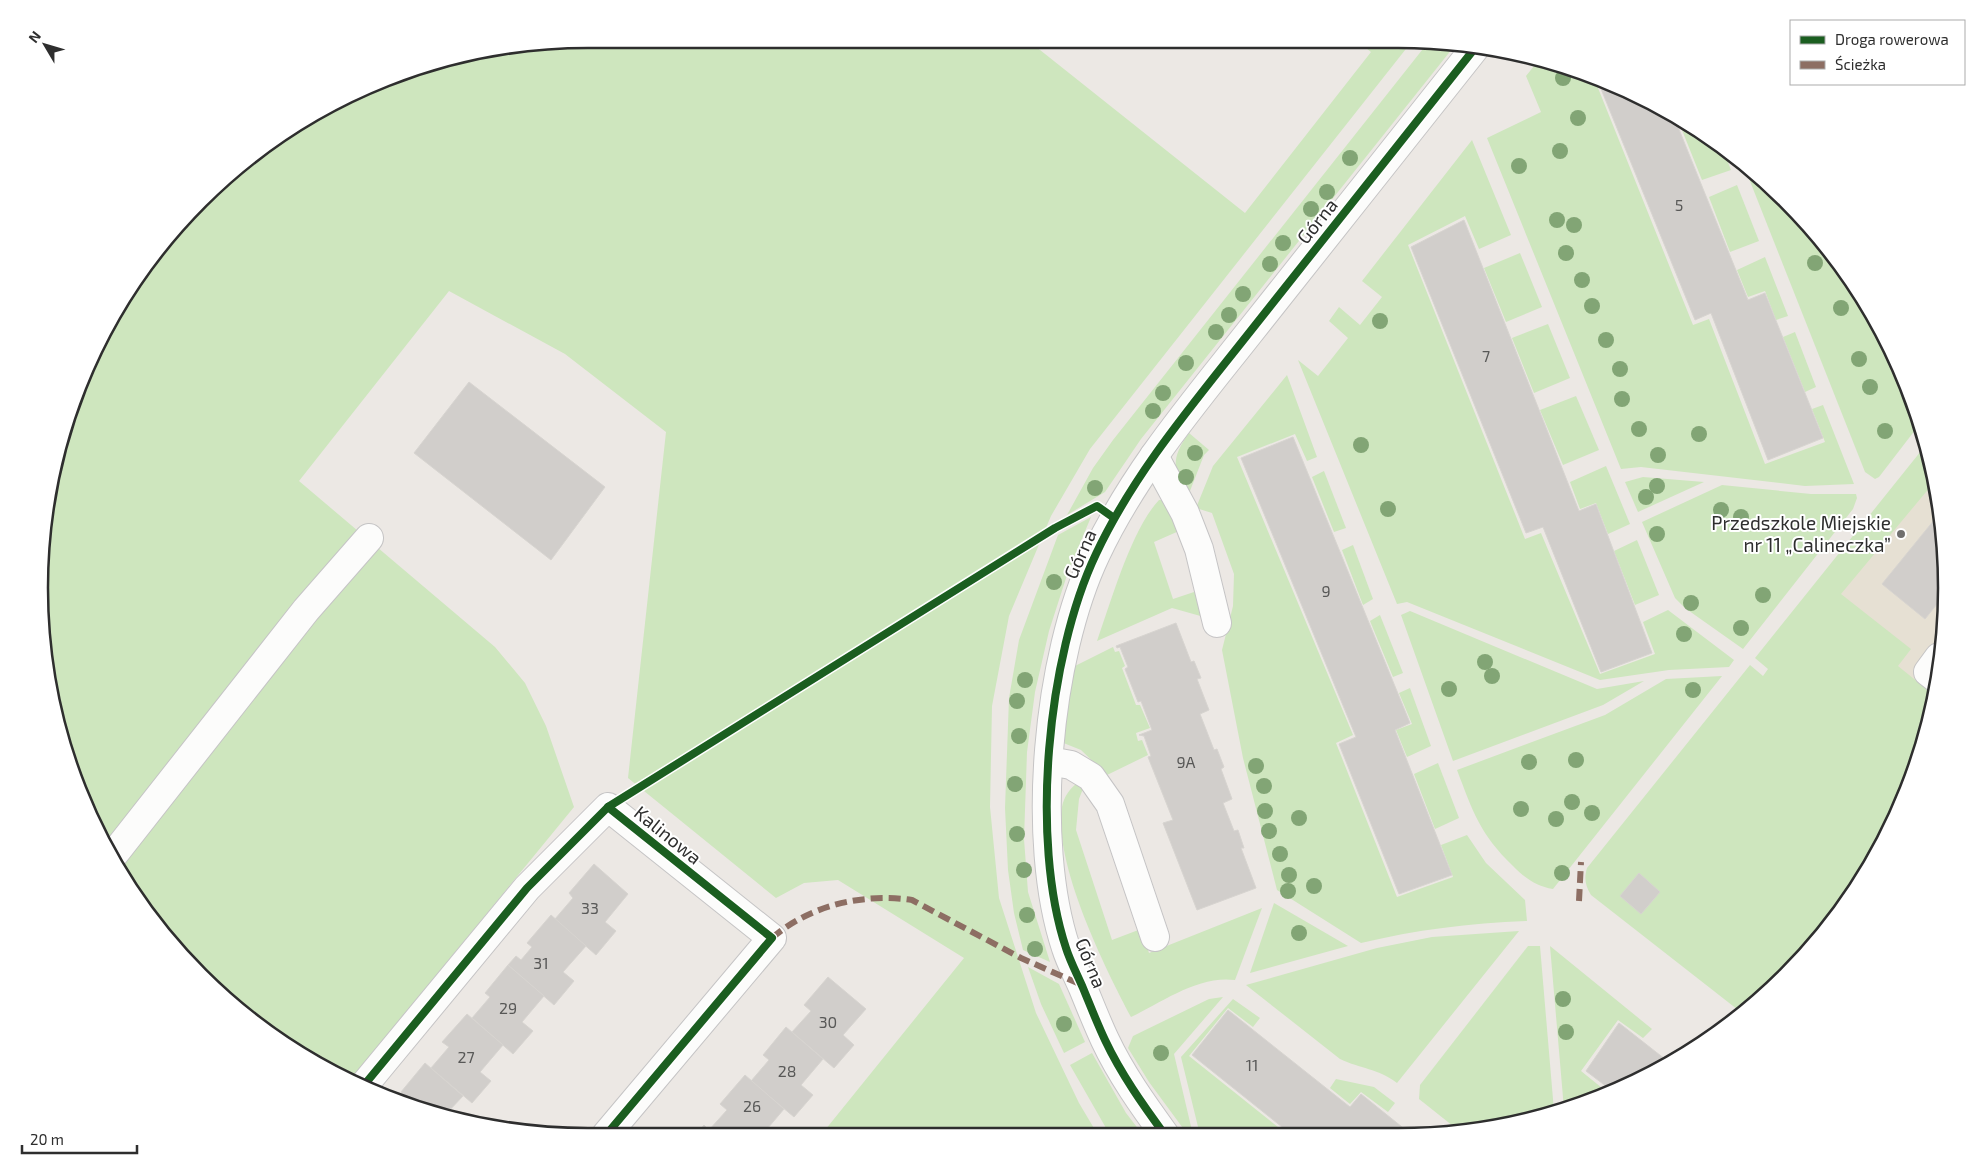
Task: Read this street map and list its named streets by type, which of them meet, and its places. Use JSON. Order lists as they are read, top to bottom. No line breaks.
{"streets":{"street":["Górna","Kalinowa"]},"places":["Przedszkole Miejskie nr 11 „Calineczka”"],"house_numbers":["5","7","9","9A","33","31","29","30","27","11","28","26"],"legend":["Droga rowerowa","Ścieżka"],"scale_bar":"20 m","north":"top left"}
